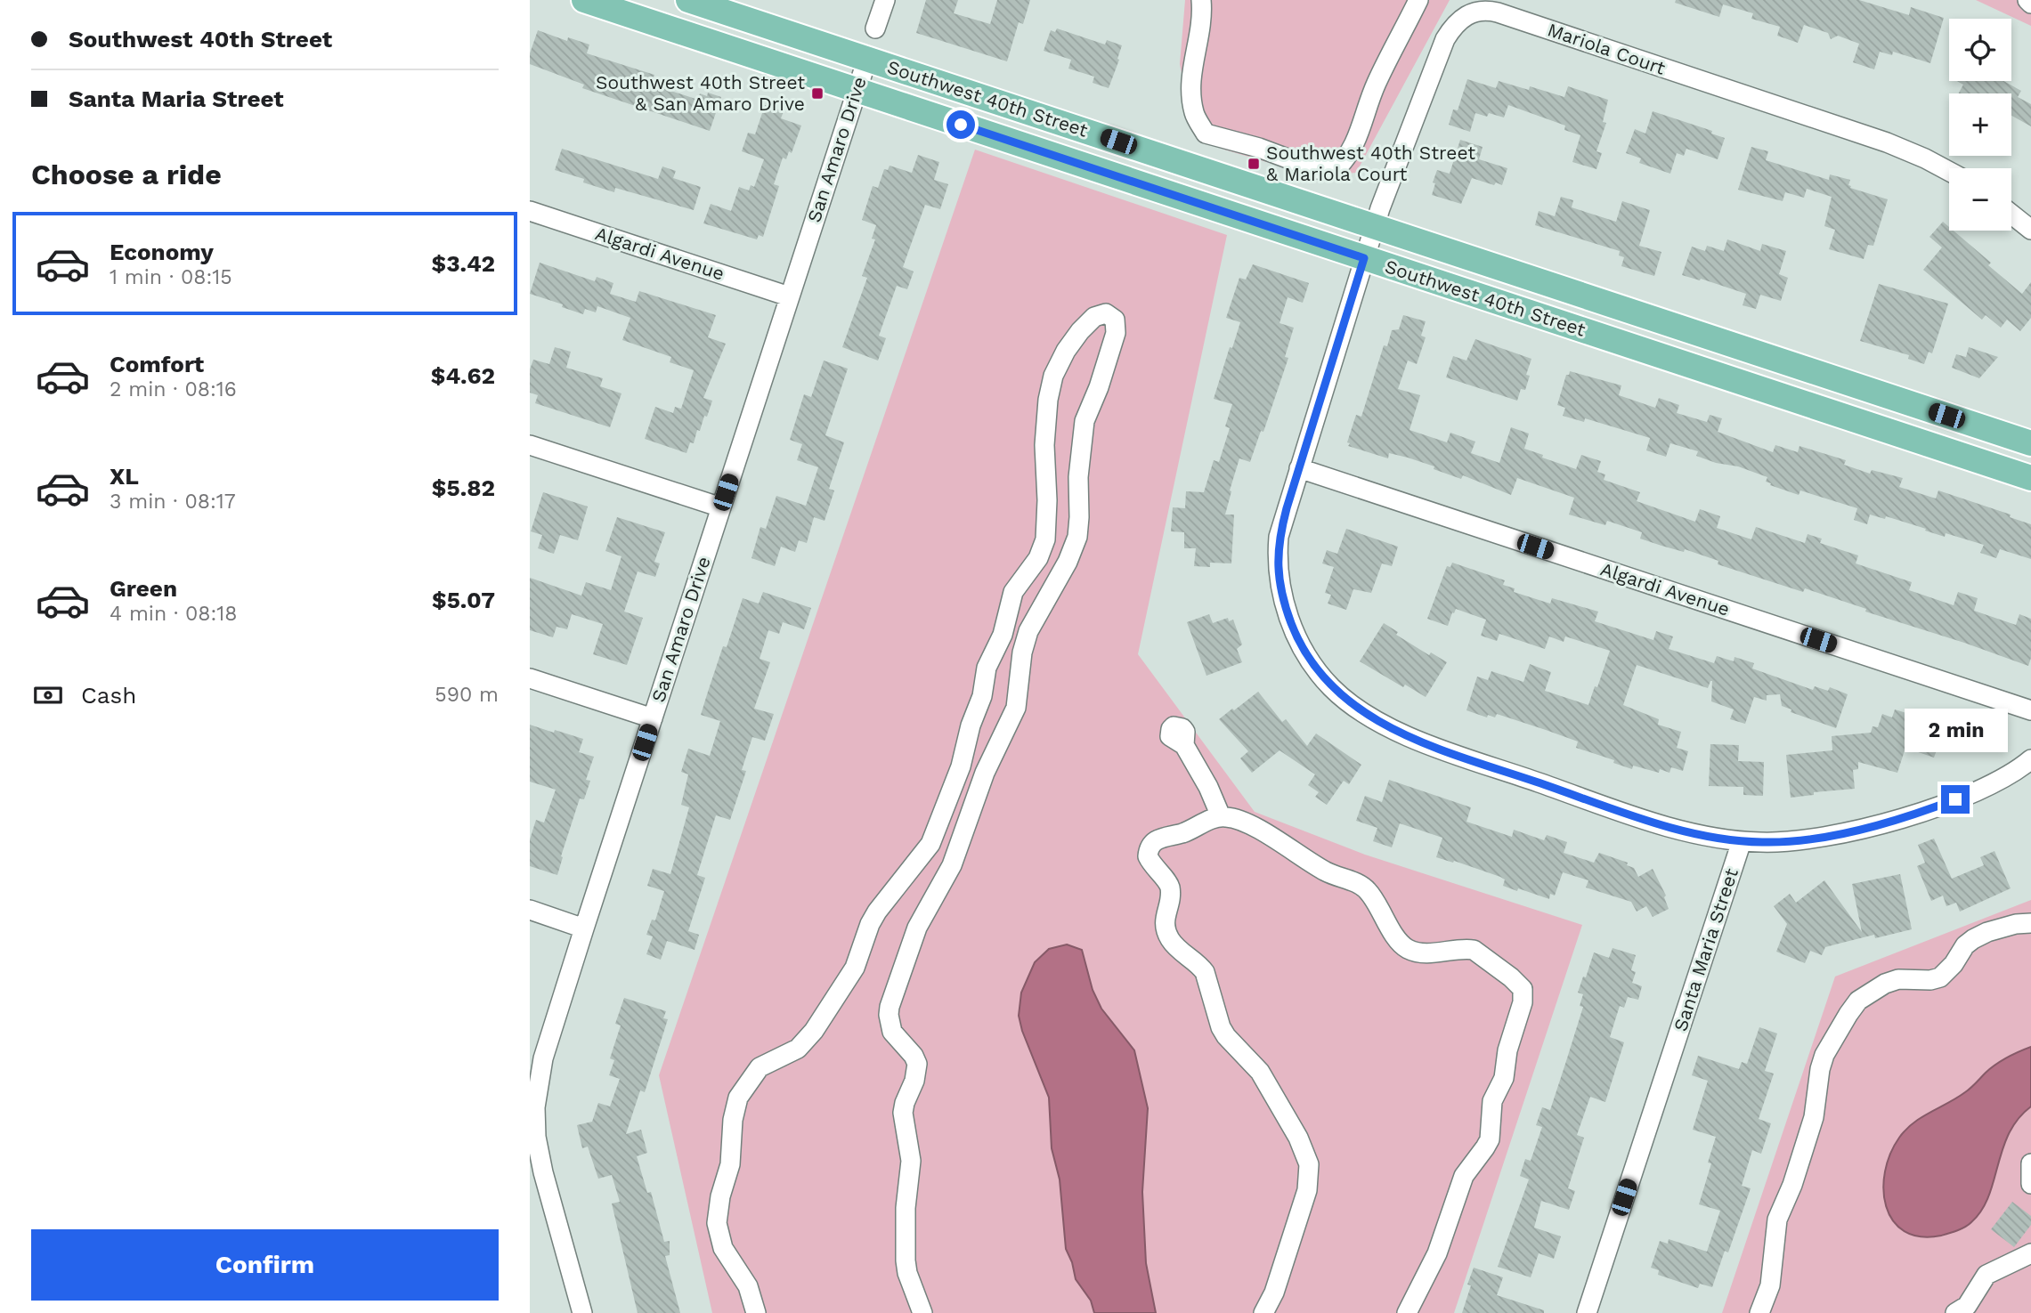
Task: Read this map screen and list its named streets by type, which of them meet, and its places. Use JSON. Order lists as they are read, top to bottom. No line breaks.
{"streets":{"main road":["Southwest 40th Street"],"street":["Mariola Court","San Amaro Drive","Algardi Avenue","Santa Maria Street"]},"crossings":[["Mariola Court","Southwest 40th Street"],["Mariola Court","Algardi Avenue"],["Mariola Court","Santa Maria Street"],["Southwest 40th Street","San Amaro Drive"],["San Amaro Drive","Algardi Avenue"]],"places":{"transit":["Southwest 40th Street & San Amaro Drive","Southwest 40th Street & Mariola Court"]},"page":{"banner":["Southwest 40th Street","Santa Maria Street"],"map_buttons":["+","−"],"heading":"Choose a ride","list":[{"name":"Economy","note":"1 min · 08:15","value":"$3.42"},{"name":"Comfort","note":"2 min · 08:16","value":"$4.62"},{"name":"XL","note":"3 min · 08:17","value":"$5.82"},{"name":"Green","note":"4 min · 08:18","value":"$5.07"}],"pay":["Cash","590 m"],"bubble":"2 min","buttons":"Confirm"}}
